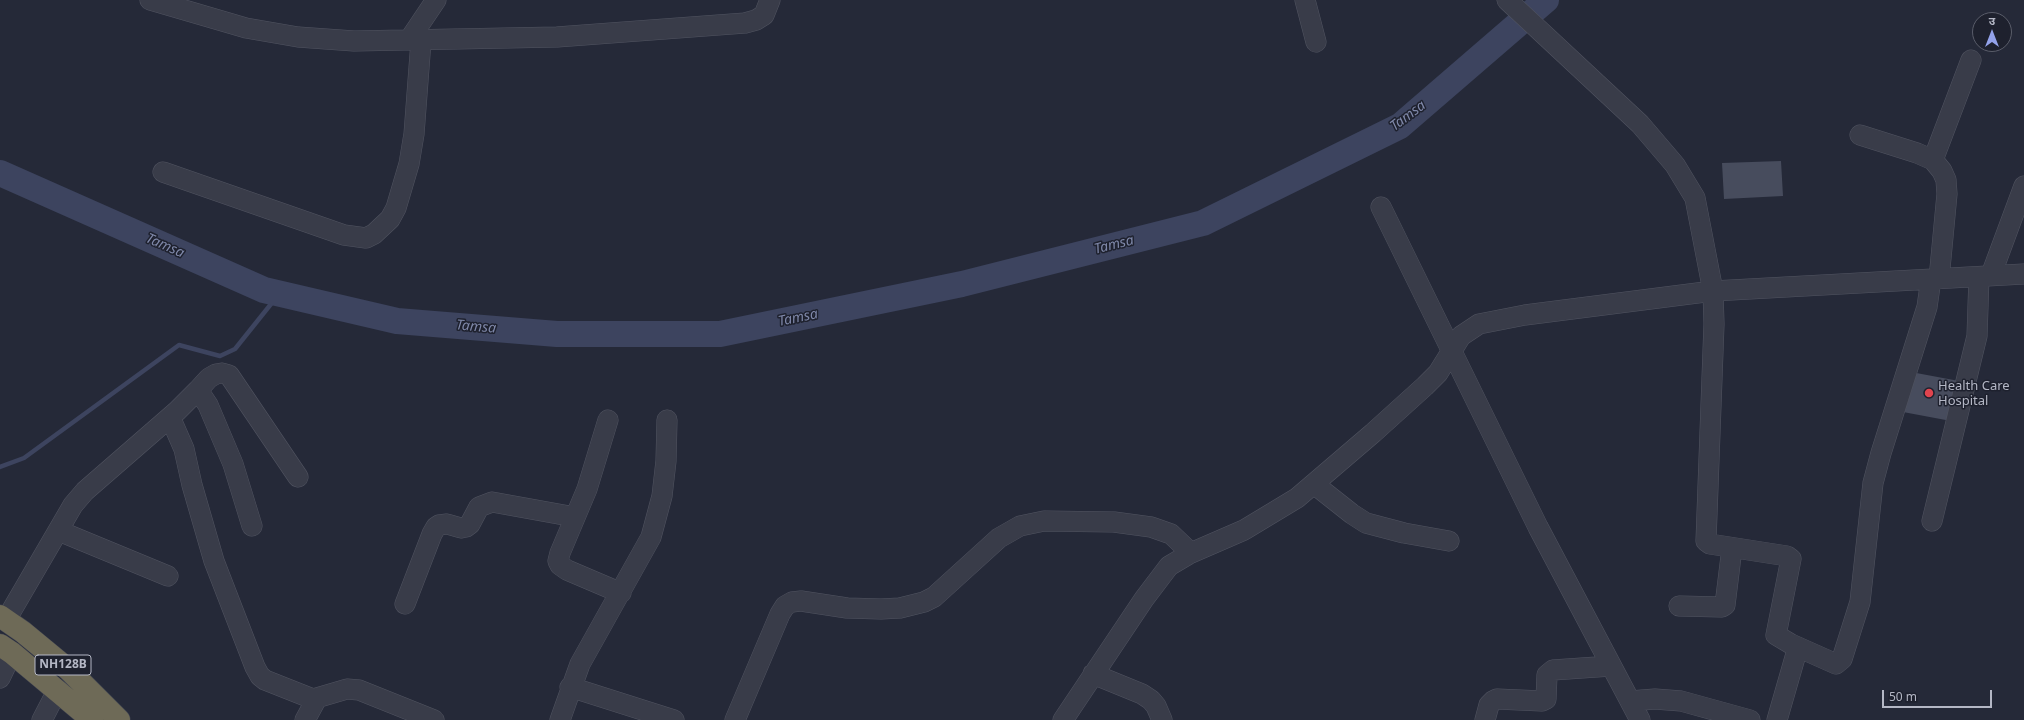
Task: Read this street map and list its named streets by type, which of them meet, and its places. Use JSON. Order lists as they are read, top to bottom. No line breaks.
{"streets":{"highway":["NH128B"]},"water":["Tamsa"],"places":["Health Care Hospital"],"scale_bar":"50 m","north":"top"}
